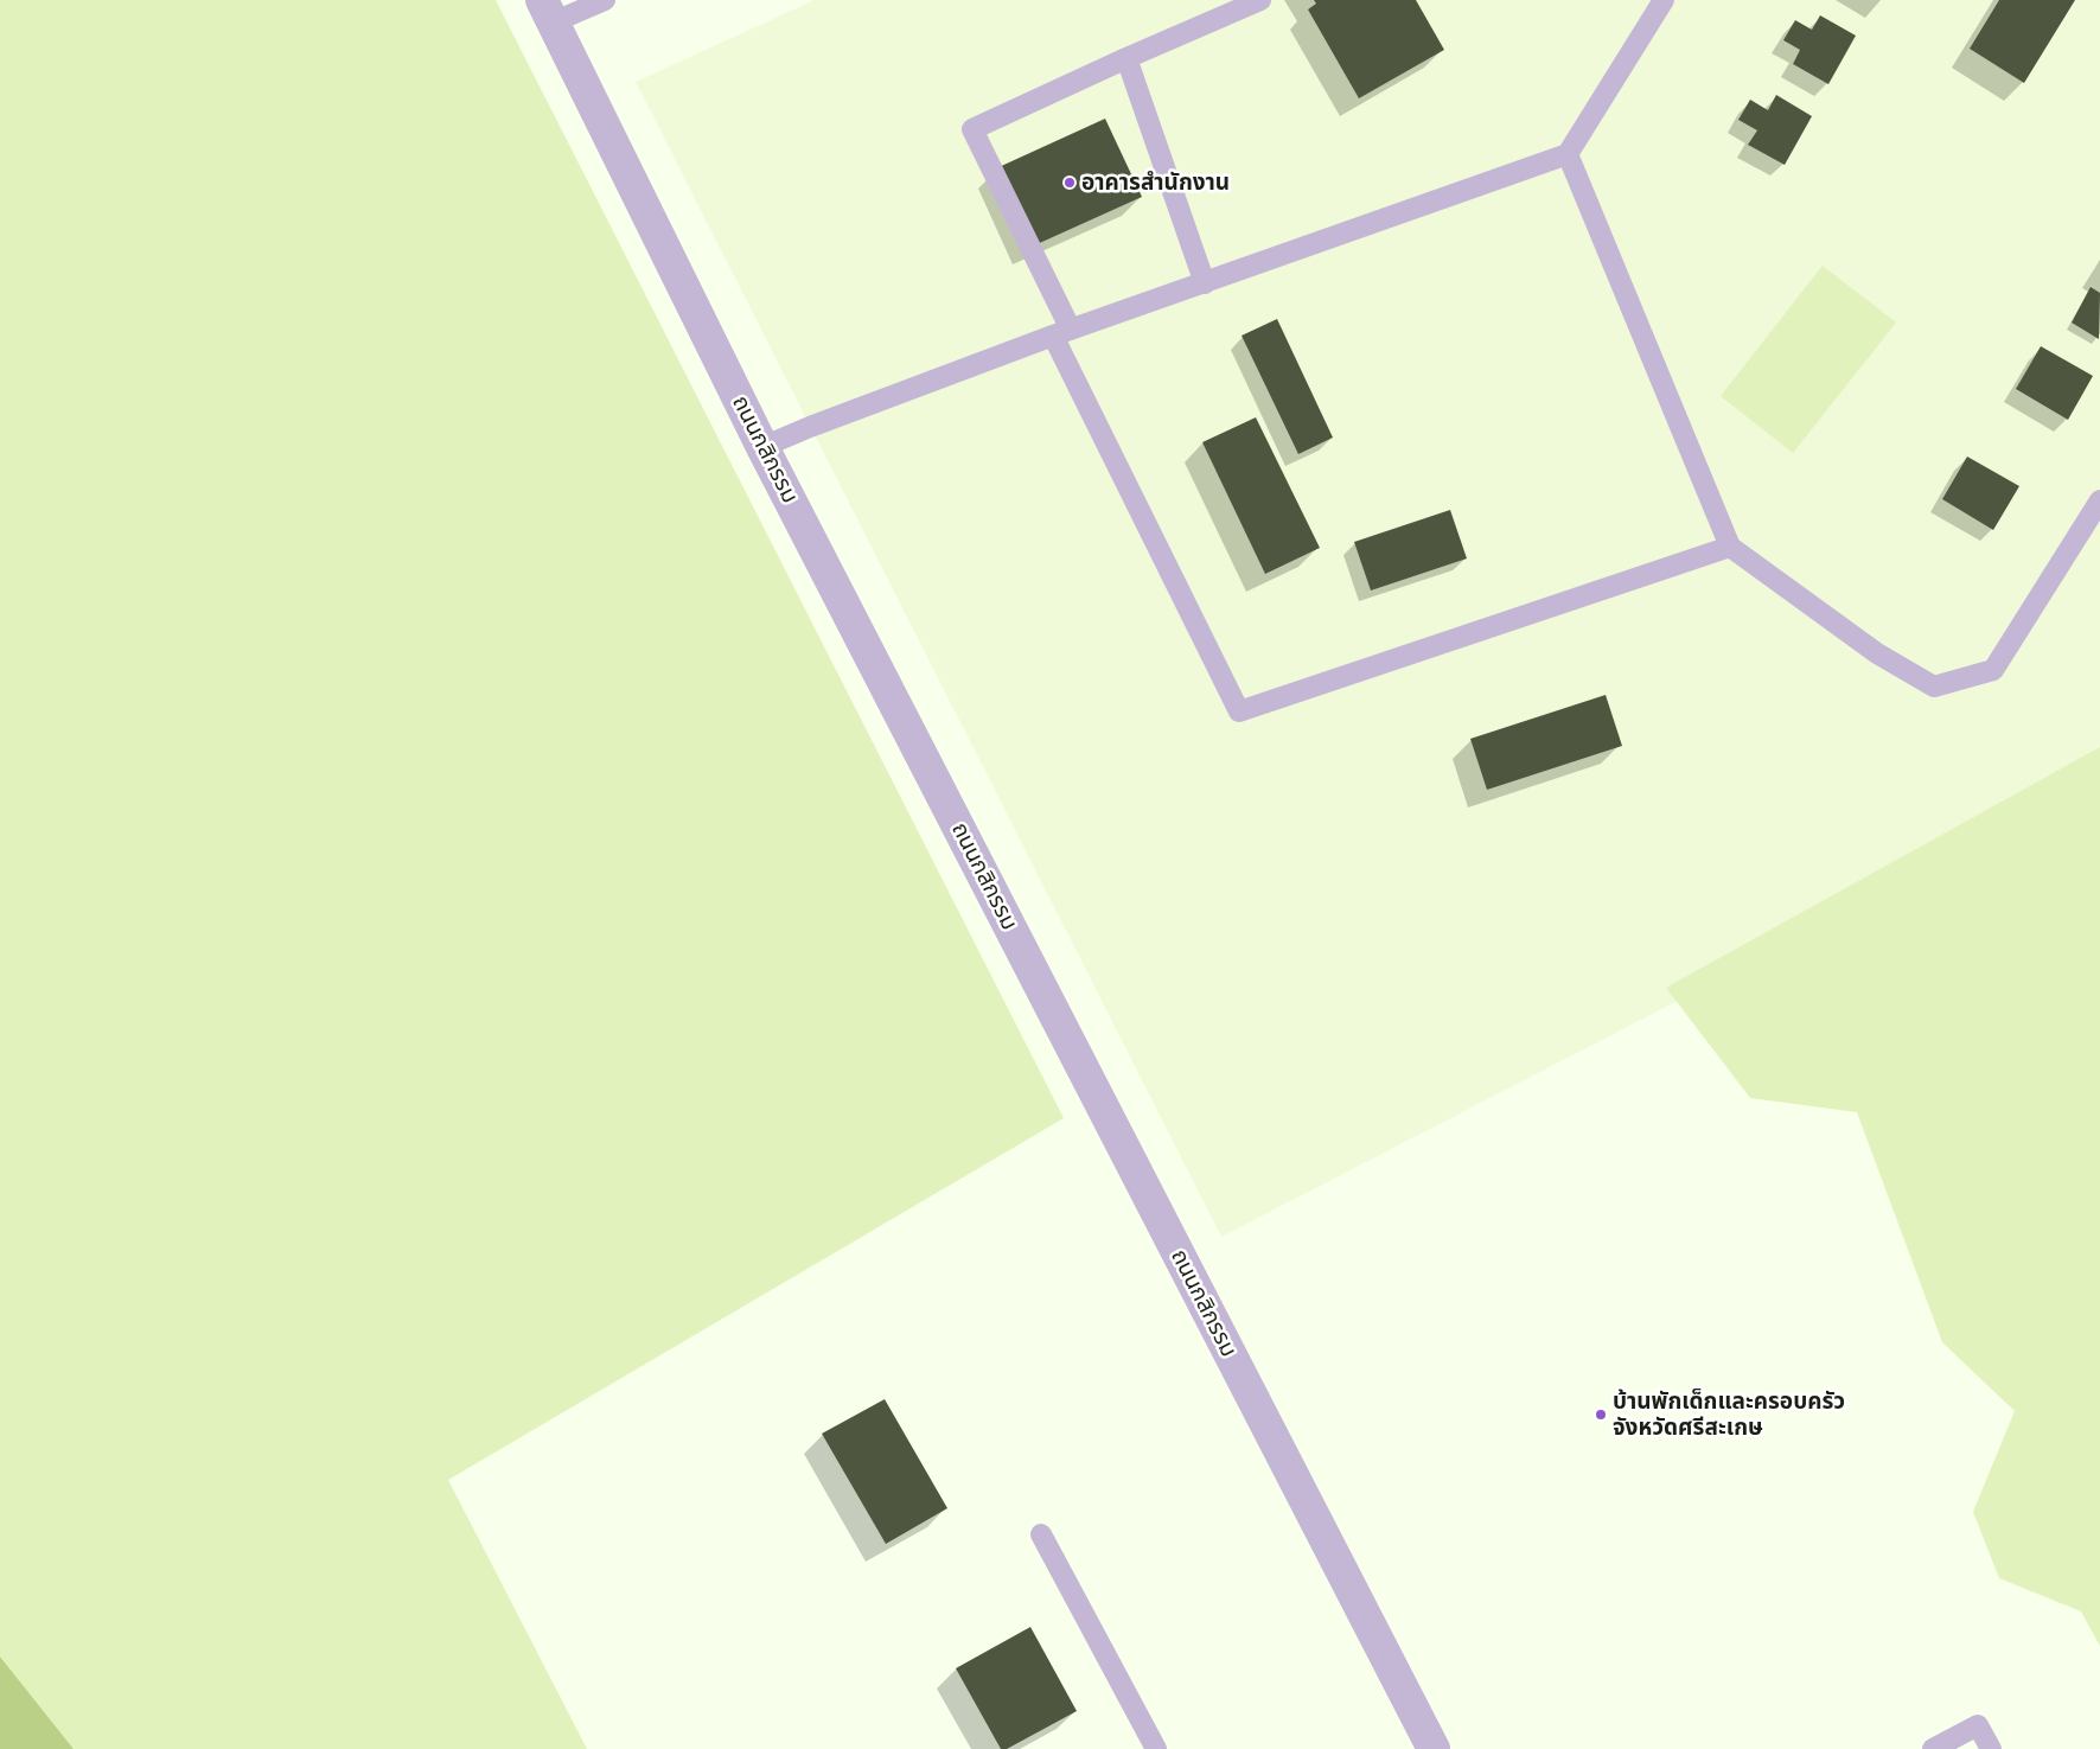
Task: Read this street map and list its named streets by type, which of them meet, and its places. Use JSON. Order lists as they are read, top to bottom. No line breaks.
{"streets":{"street":["ถนนกสิกรรม"]},"places":["อาคารสำนักงาน","บ้านพักเด็กและครอบครัว จังหวัดศรีสะเกษ"]}
